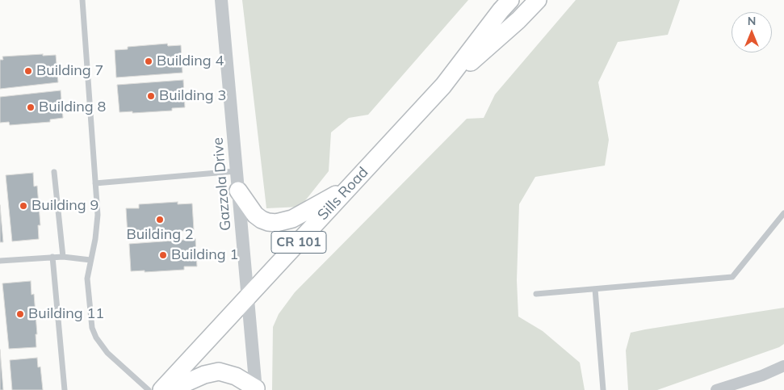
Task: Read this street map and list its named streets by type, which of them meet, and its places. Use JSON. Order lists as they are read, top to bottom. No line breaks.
{"streets":{"main road":["Sills Road","CR 101"],"street":["Gazzola Drive"]},"crossings":[["Gazzola Drive","Sills Road"]],"places":["Building 4","Building 7","Building 3","Building 8","Building 9","Building 2","Building 1","Building 11"],"north":"top"}
